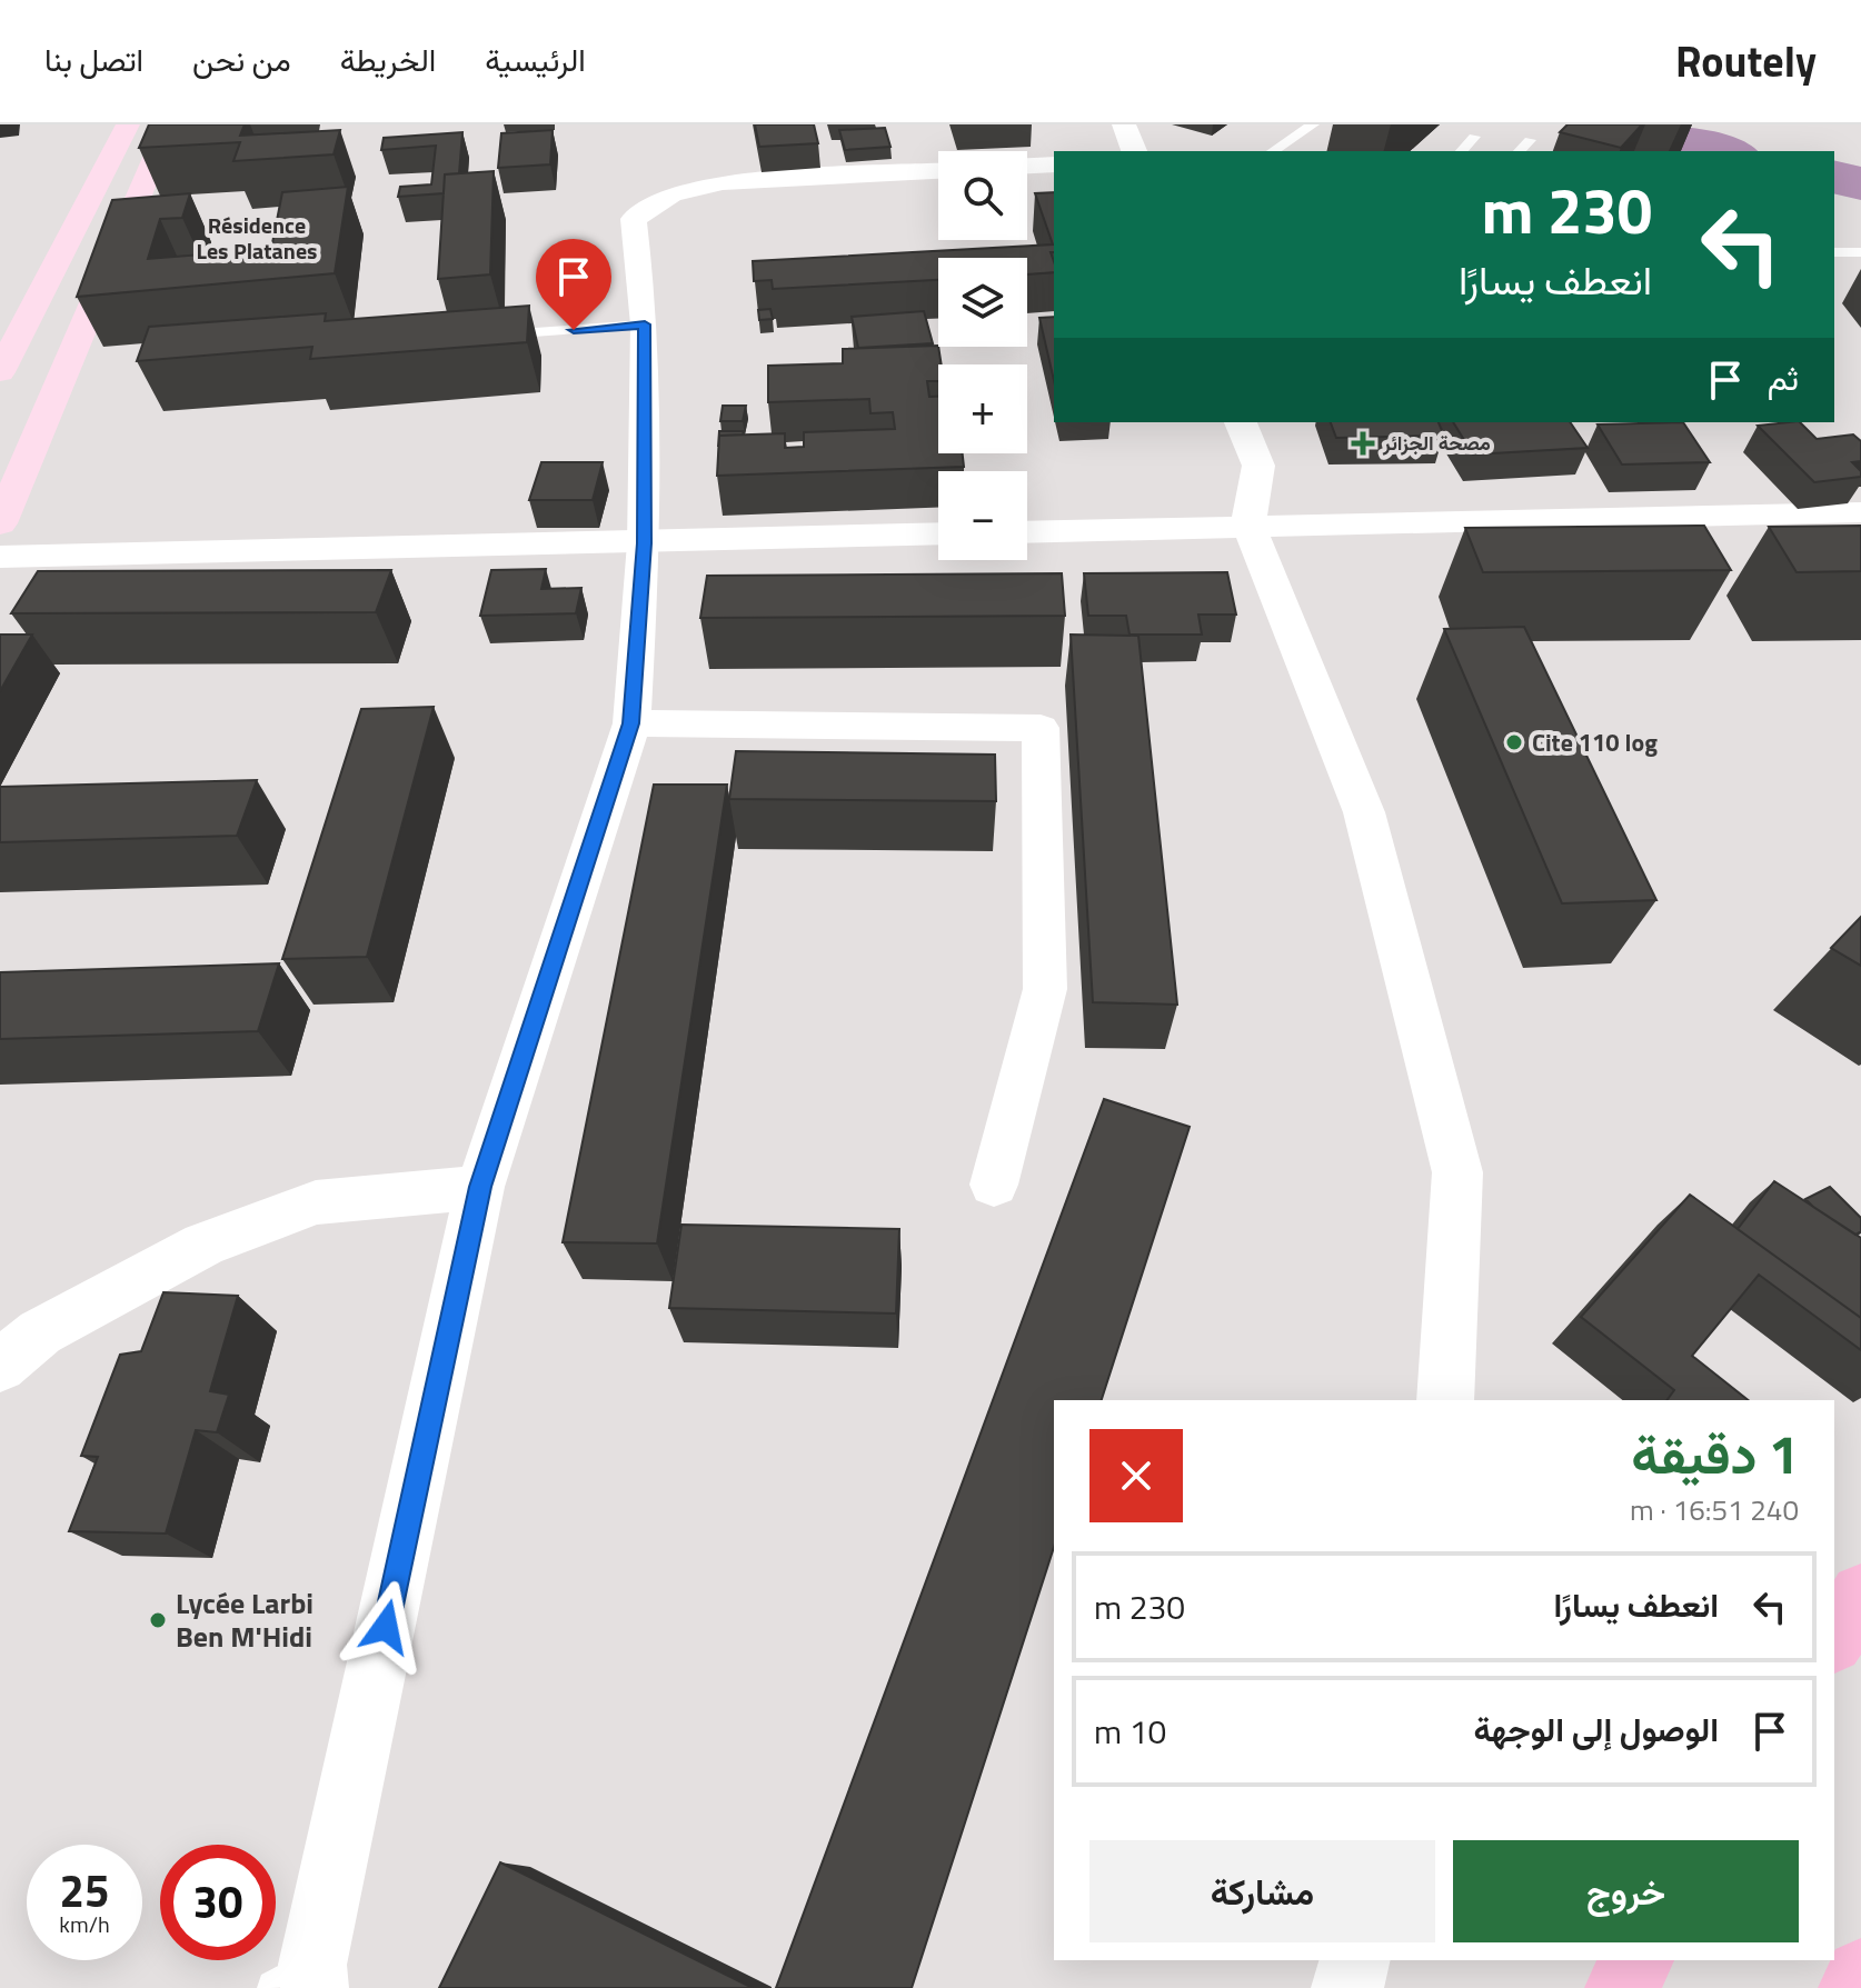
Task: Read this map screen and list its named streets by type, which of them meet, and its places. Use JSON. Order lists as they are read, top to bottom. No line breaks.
{"districts":["Résidence Les Platanes"],"places":{"health":["مصحة الجزائر"],"other":["Cite 110 log","Lycée Larbi Ben M'Hidi"]},"page":{"header":"Routely","nav":["الرئيسية","الخريطة","من نحن","اتصل بنا"],"map_buttons":["+","−"],"turn":["230 m","انعطف يسارًا"],"then":"ثم","heading":["1 دقيقة","240 m · 16:51"],"list":[{"name":"انعطف يسارًا","value":"230 m"},{"name":"الوصول إلى الوجهة","value":"10 m"}],"buttons":["خروج","مشاركة"],"speed":"25 km/h","limit":"30"}}
